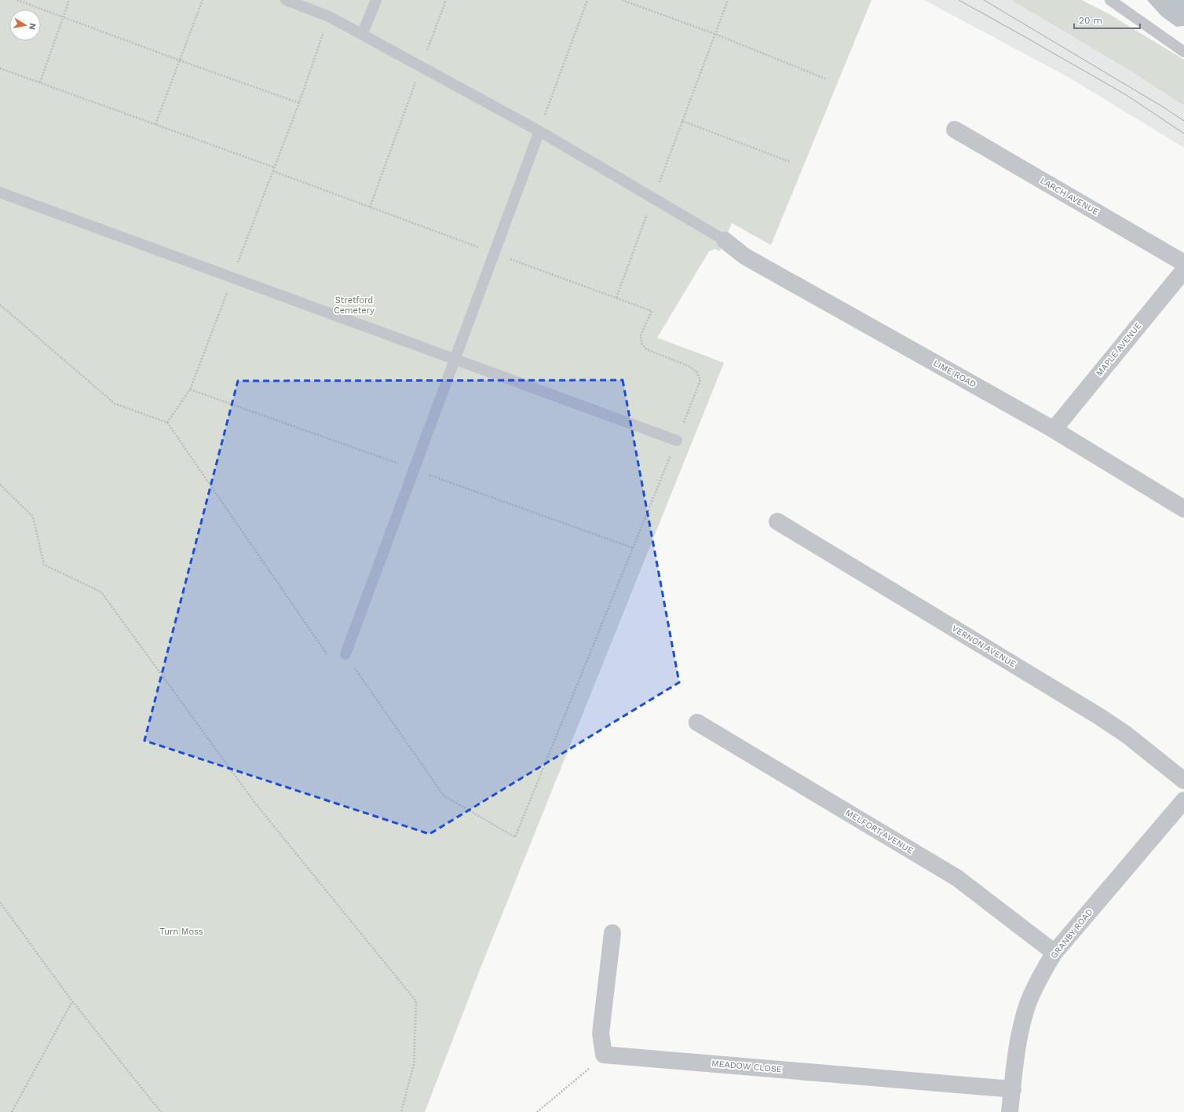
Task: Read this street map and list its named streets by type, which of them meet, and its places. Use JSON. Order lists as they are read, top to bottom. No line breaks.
{"streets":{"street":["LARCH AVENUE","MAPLE AVENUE","LIME ROAD","VERNON AVENUE","MELFORT AVENUE","GRANBY ROAD","MEADOW CLOSE"]},"crossings":[["MAPLE AVENUE","LIME ROAD"],["MELFORT AVENUE","GRANBY ROAD"],["GRANBY ROAD","MEADOW CLOSE"]],"parks":["Stretford Cemetery","Turn Moss"],"scale_bar":"20 m","north":"right"}
